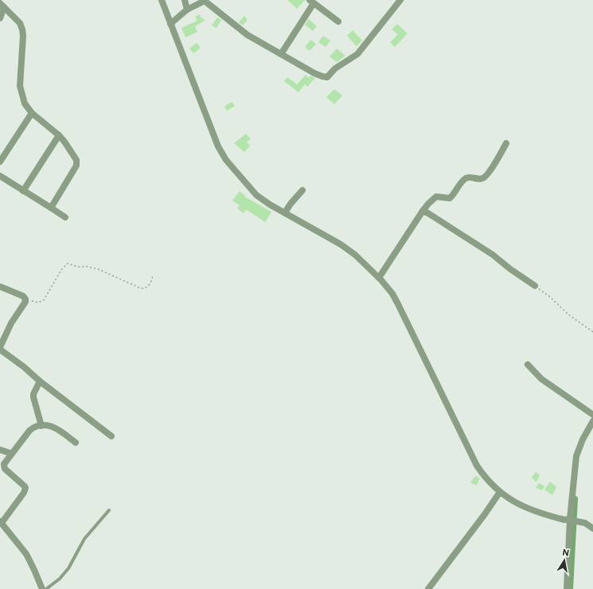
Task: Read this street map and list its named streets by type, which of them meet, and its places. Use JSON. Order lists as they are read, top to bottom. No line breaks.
{"north":"top"}
